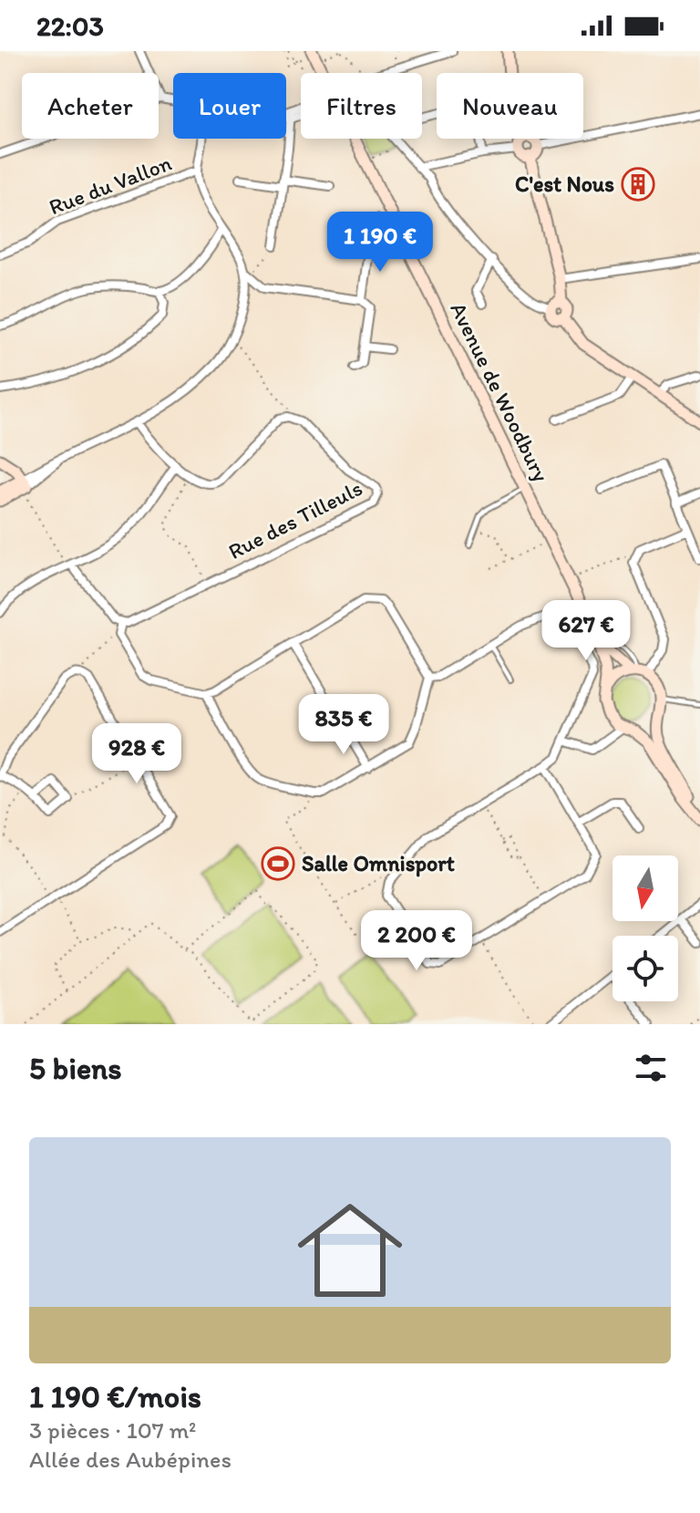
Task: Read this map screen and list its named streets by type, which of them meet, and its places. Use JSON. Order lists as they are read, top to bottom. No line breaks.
{"streets":{"street":["Rue du Vallon","Avenue de Woodbury","Rue des Tilleuls"]},"places":{"building":["C'est Nous"],"sports":["Salle Omnisport"]},"north":"bottom","page":{"status":"22:03","chip":["Acheter","Louer","Filtres","Nouveau"],"price":["1 190 €","627 €","835 €","928 €","2 200 €"],"heading":"5 biens","list":[{"name":"1 190 €/mois","note":"3 pièces · 107 m² · Allée des Aubépines"}]}}
